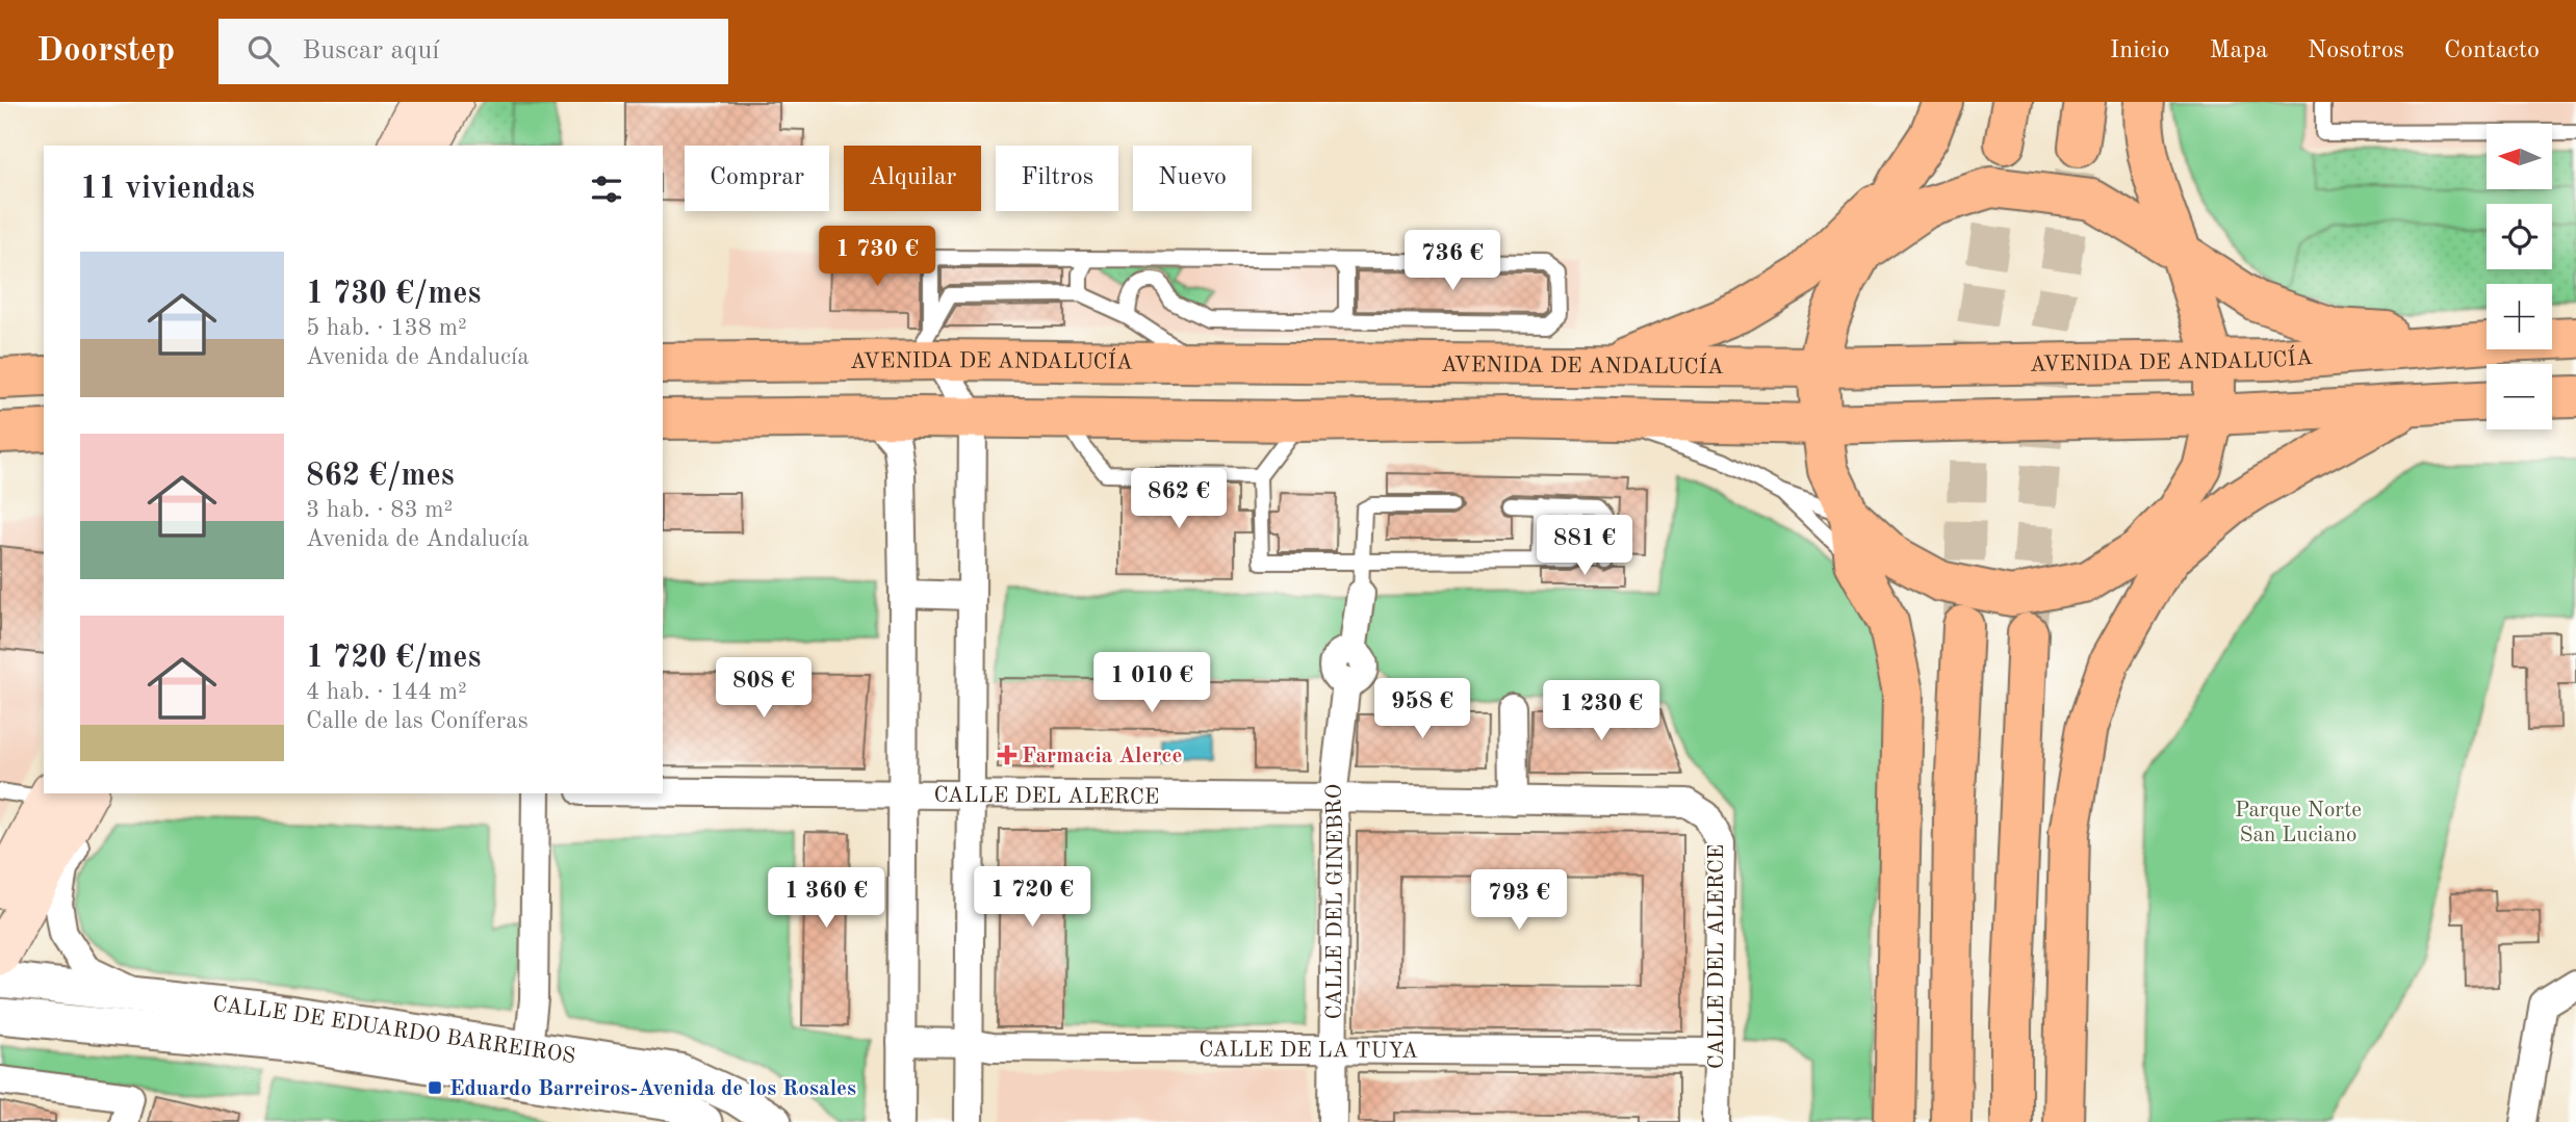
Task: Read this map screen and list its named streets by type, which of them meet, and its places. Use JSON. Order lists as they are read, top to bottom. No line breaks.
{"streets":{"main road":["AVENIDA DE ANDALUCÍA"],"street":["CALLE DEL ALERCE","CALLE DEL GINEBRO","CALLE DE EDUARDO BARREIROS","CALLE DE LA TUYA"]},"crossings":[["CALLE DEL ALERCE","CALLE DEL GINEBRO"],["CALLE DEL ALERCE","CALLE DE LA TUYA"],["CALLE DEL GINEBRO","CALLE DE LA TUYA"]],"parks":["Parque Norte San Luciano"],"places":{"health":["Farmacia Alerce"],"transit":["Eduardo Barreiros-Avenida de los Rosales"]},"north":"left","page":{"header":"Doorstep","search":"Buscar aquí","nav":["Inicio","Mapa","Nosotros","Contacto"],"map_buttons":["+","−"],"chip":["Comprar","Alquilar","Filtros","Nuevo"],"heading":"11 viviendas","price":["1 730 €","736 €","862 €","881 €","1 010 €","808 €","958 €","1 230 €","1 720 €","1 360 €","793 €"],"list":[{"name":"1 730 €/mes","note":"5 hab. · 138 m² · Avenida de Andalucía"},{"name":"862 €/mes","note":"3 hab. · 83 m² · Avenida de Andalucía"},{"name":"1 720 €/mes","note":"4 hab. · 144 m² · Calle de las Coníferas"}]}}
